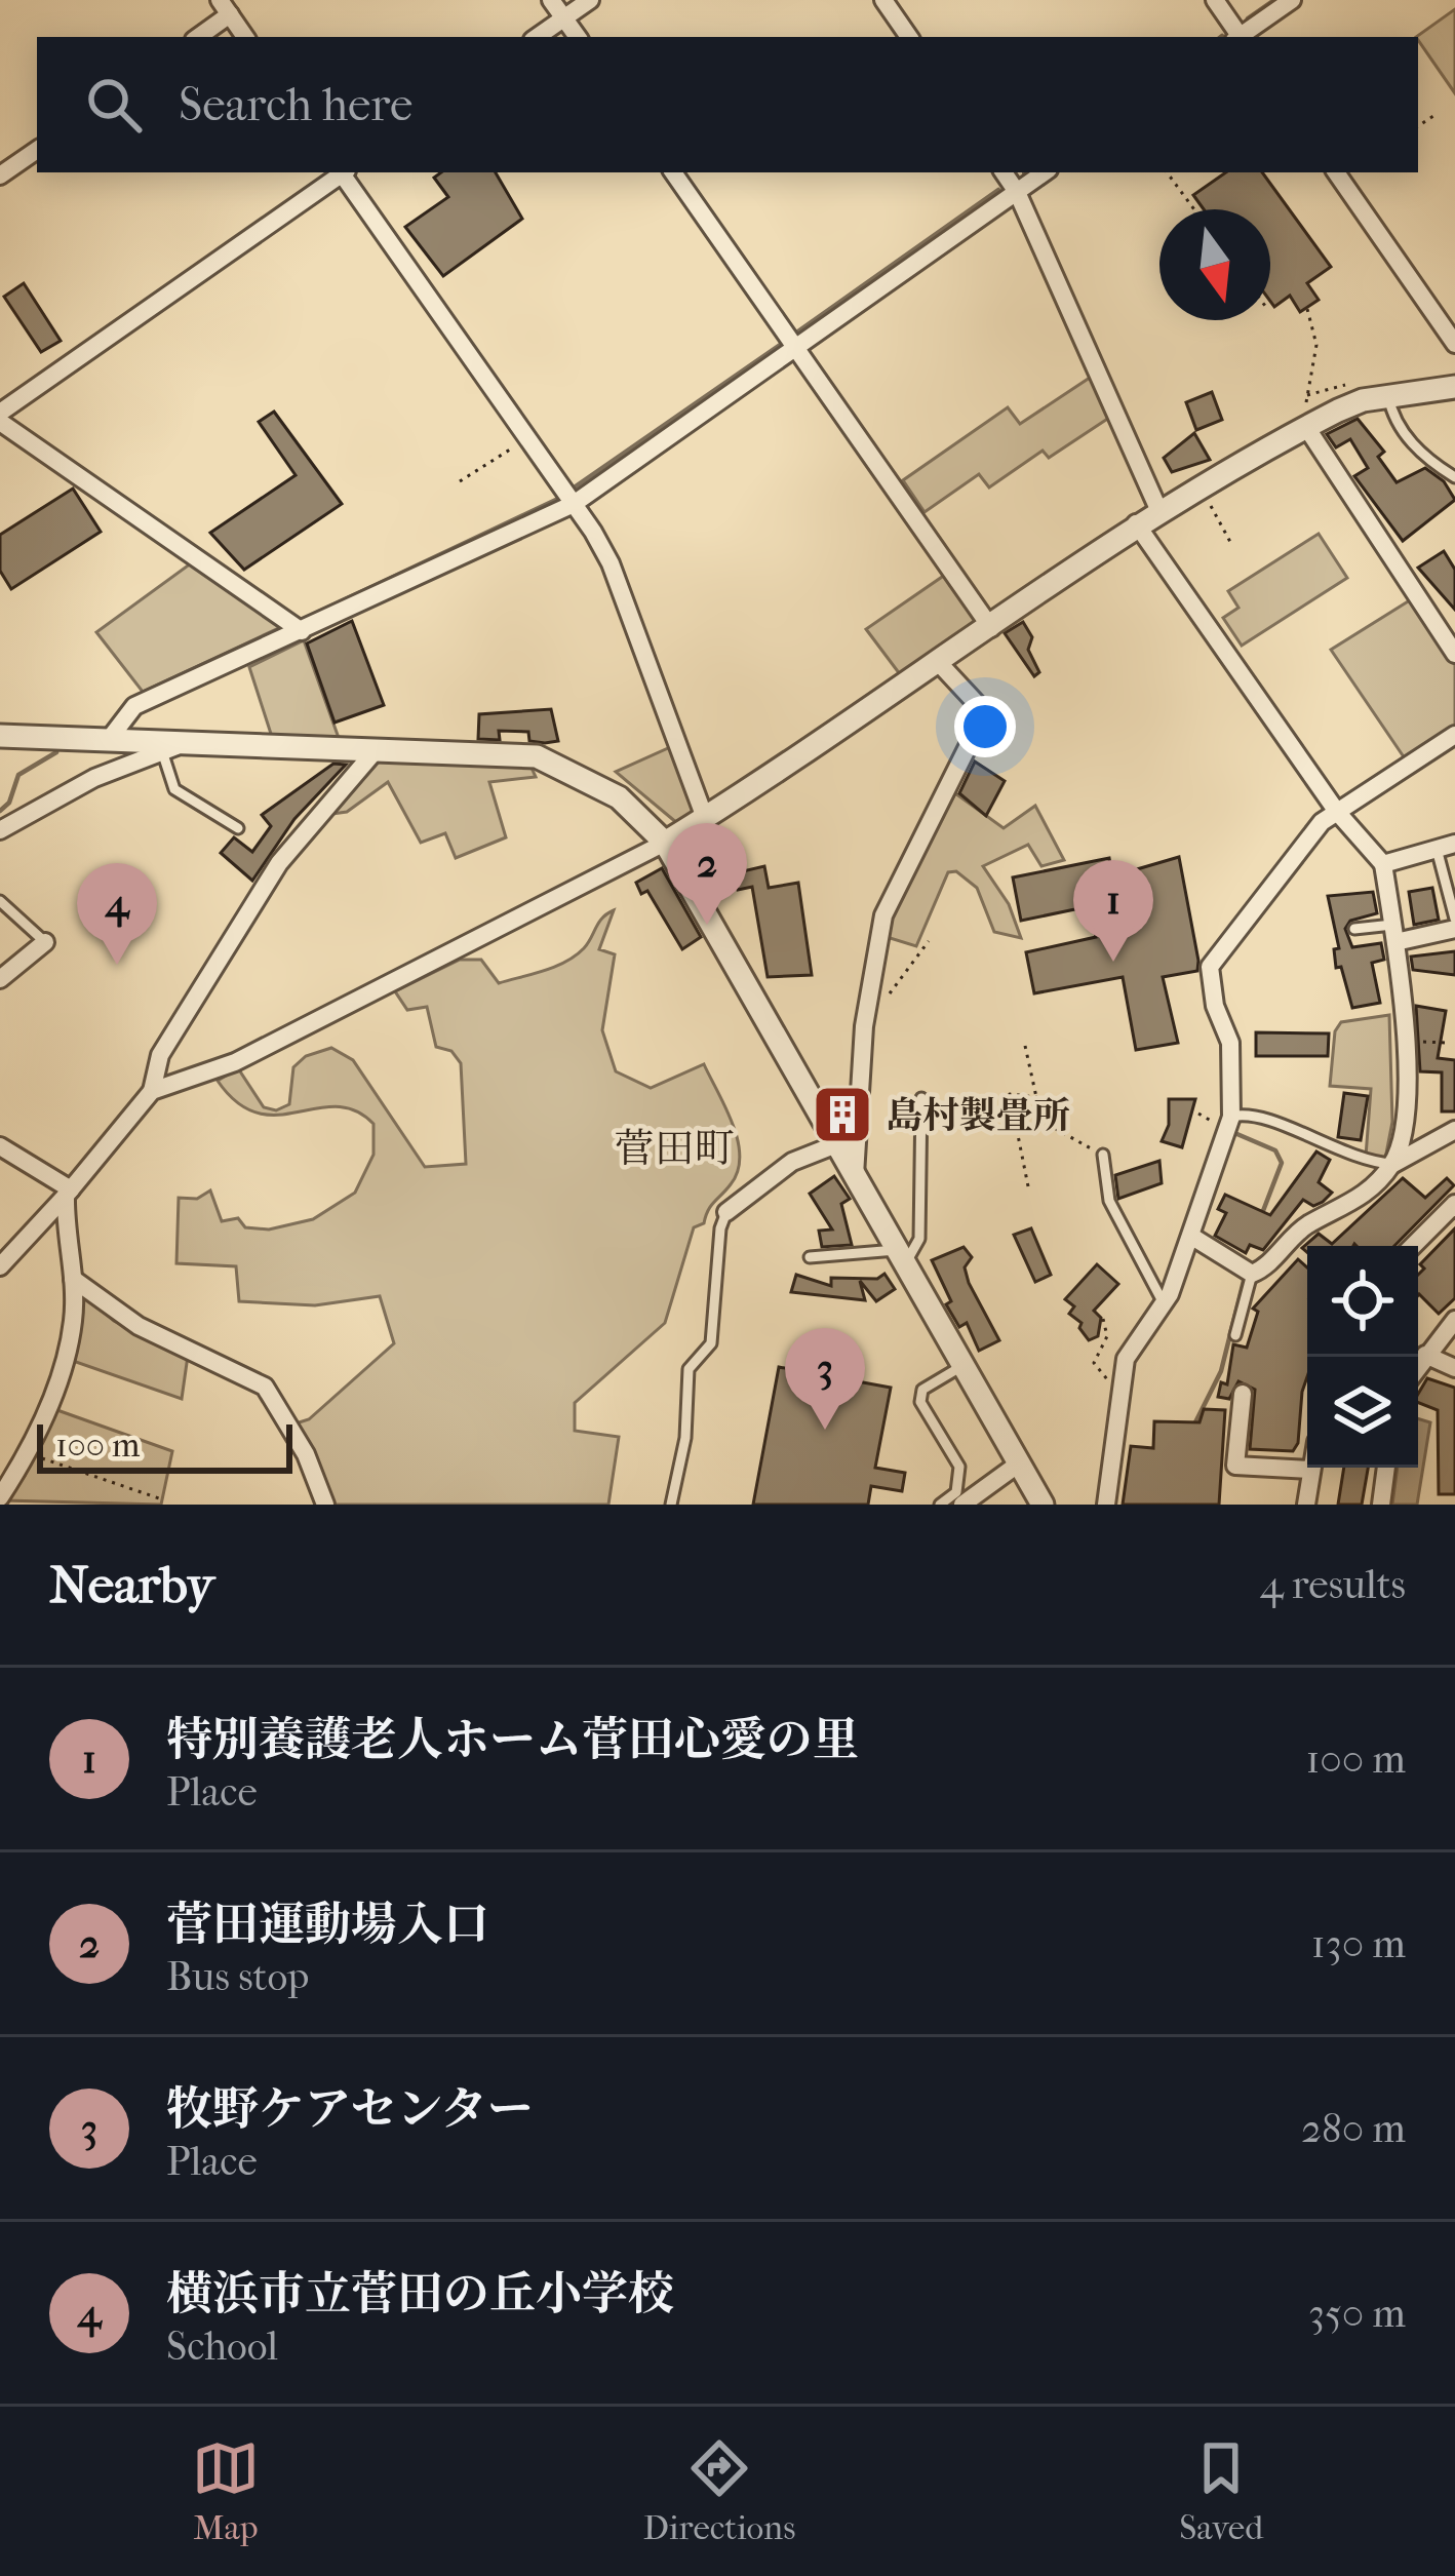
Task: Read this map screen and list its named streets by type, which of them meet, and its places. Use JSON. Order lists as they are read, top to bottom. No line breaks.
{"districts":["菅田町"],"places":{"building":["島村製畳所"]},"scale_bar":"100 m","north":"bottom","page":{"search":"Search here","pins":["2","1","4","3"],"scale":"100 m","heading":["Nearby","4 results"],"list":[{"mark":"1","name":"特別養護老人ホーム菅田心愛の里","note":"Place","value":"100 m"},{"mark":"2","name":"菅田運動場入口","note":"Bus stop","value":"130 m"},{"mark":"3","name":"牧野ケアセンター","note":"Place","value":"280 m"},{"mark":"4","name":"横浜市立菅田の丘小学校","note":"School","value":"350 m"}],"nav":["Map","Directions","Saved"]}}
